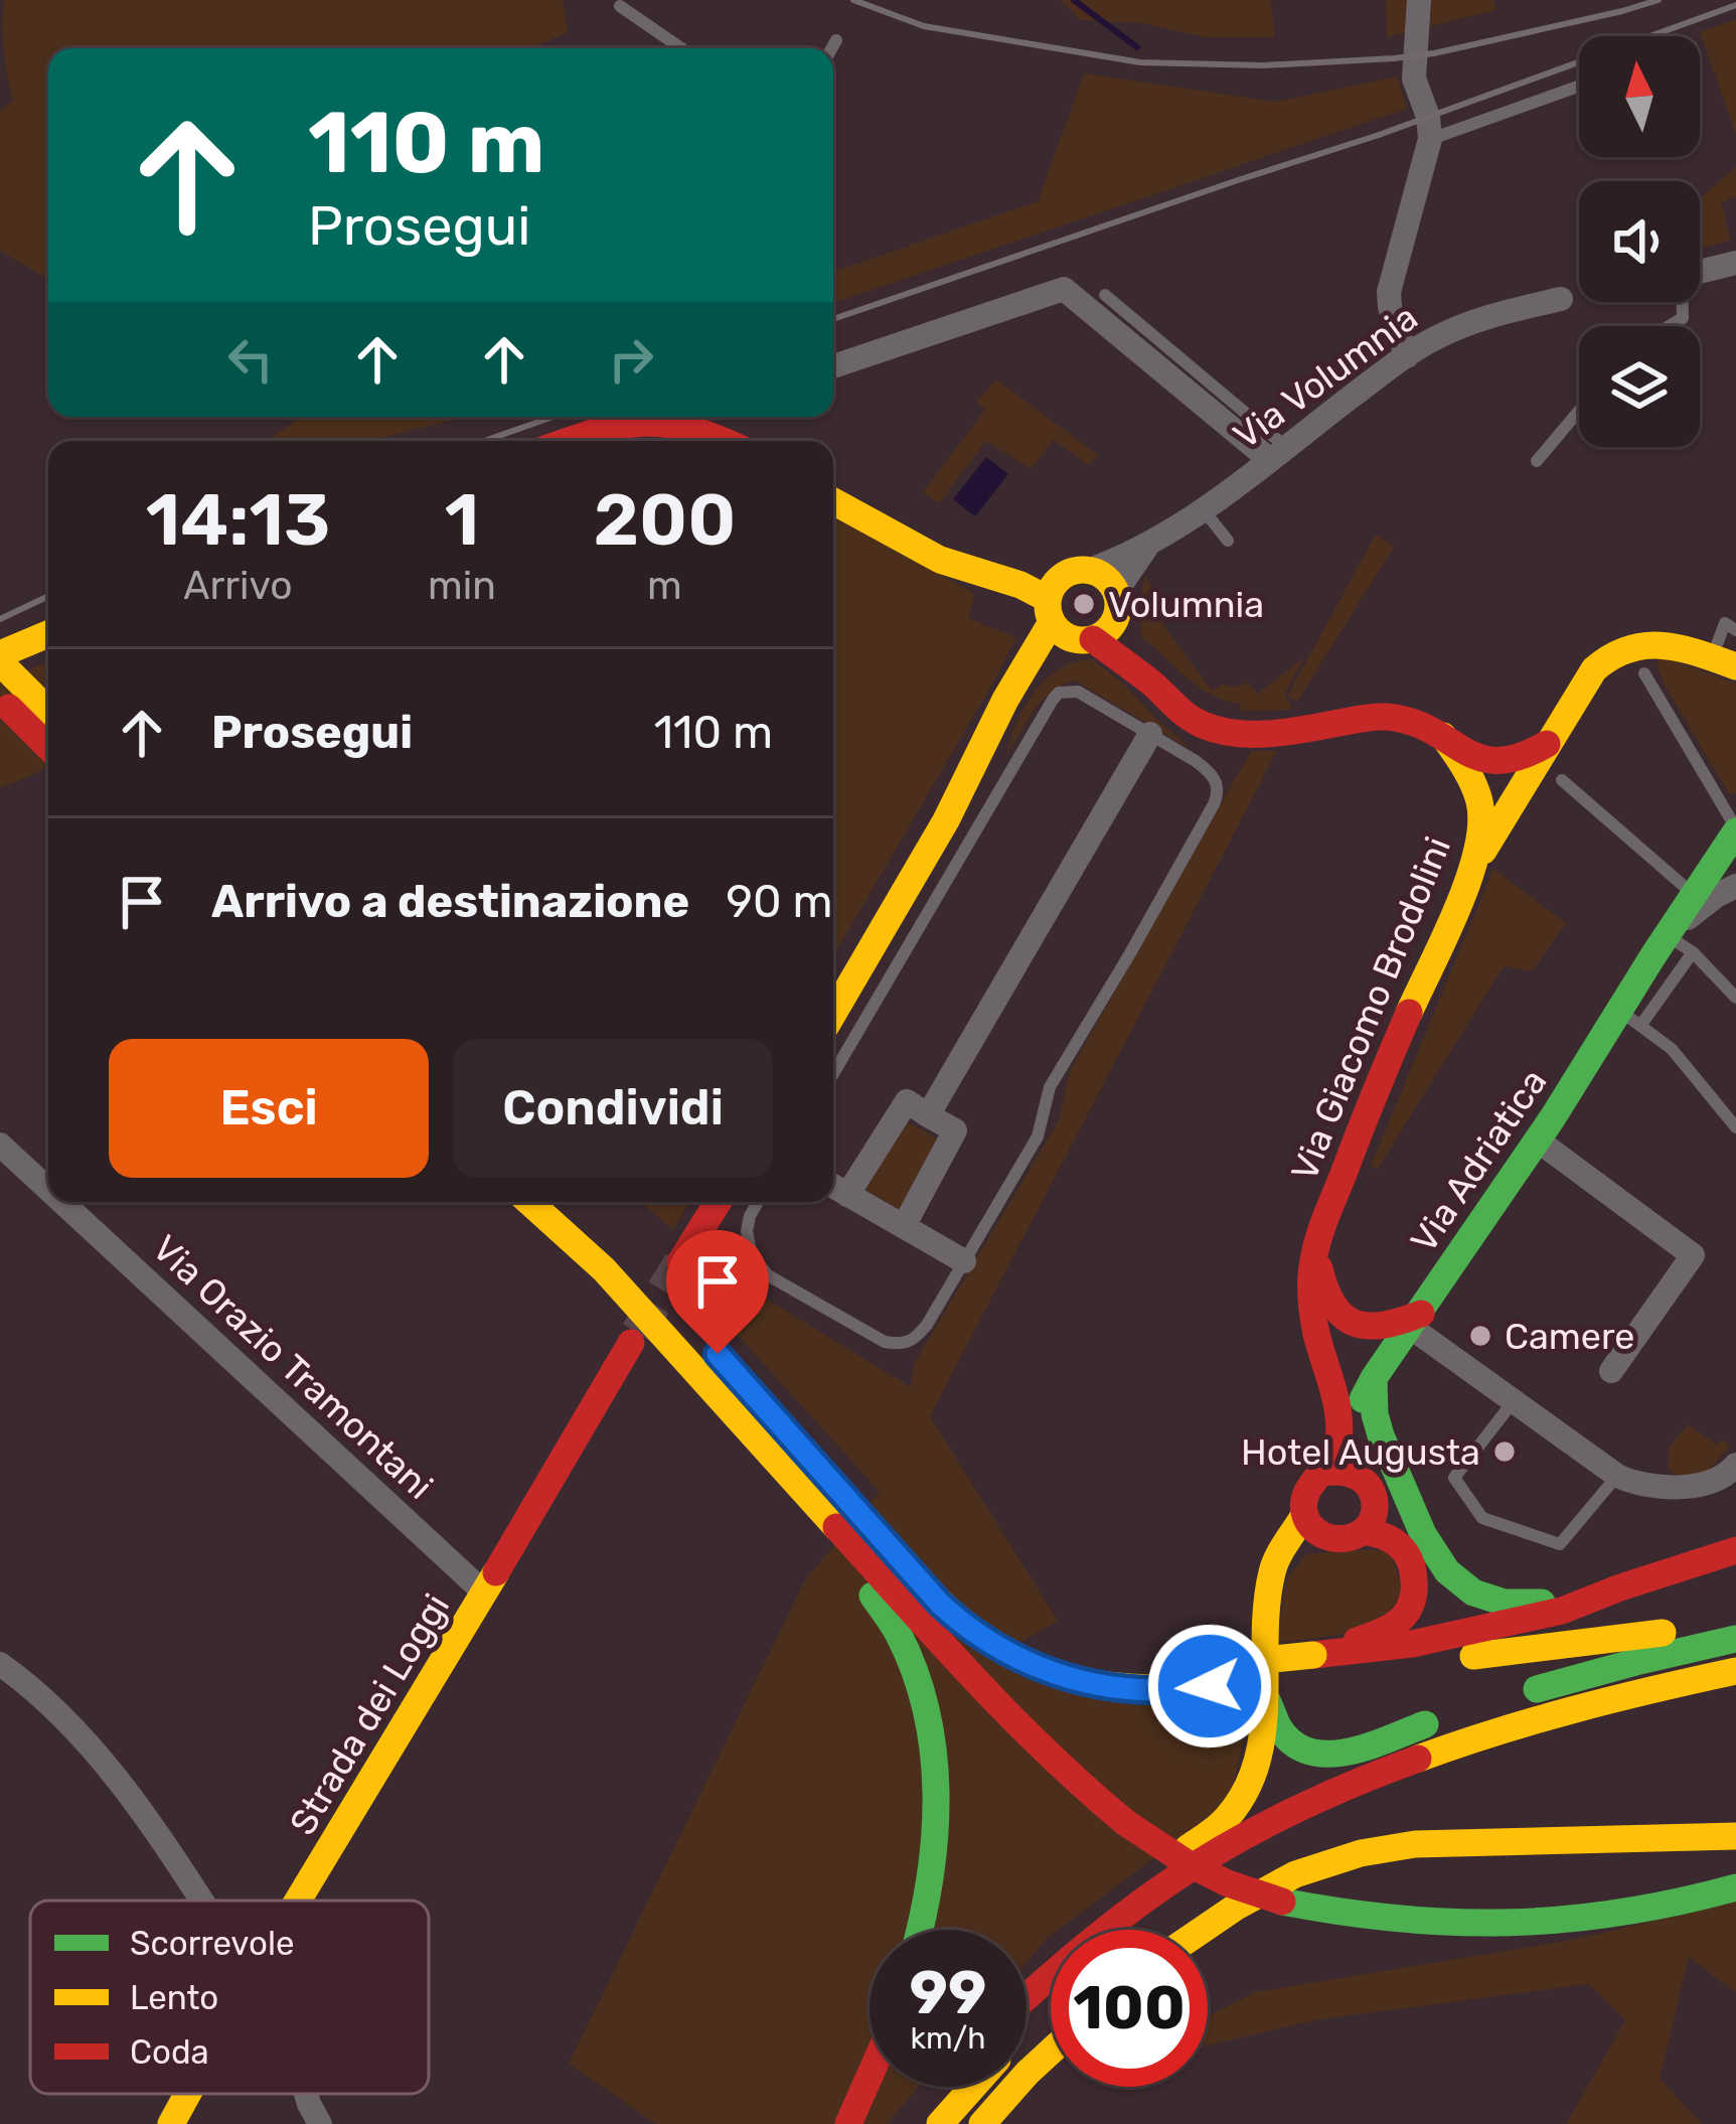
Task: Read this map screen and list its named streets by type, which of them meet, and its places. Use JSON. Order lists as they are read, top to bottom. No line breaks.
{"streets":{"main road":["Via Volumnia","Via Giacomo Brodolini","Via Adriatica","Strada dei Loggi"],"street":["Via Orazio Tramontani"]},"crossings":[["Via Giacomo Brodolini","Via Adriatica"],["Via Orazio Tramontani","Strada dei Loggi"]],"places":["Volumnia","Camere","Hotel Augusta"],"legend":["Scorrevole","Lento","Coda"],"north":"top","page":{"turn":["110 m","Prosegui"],"eta":["14:13","Arrivo","1","min","200","m"],"list":[{"name":"Prosegui","value":"110 m"},{"name":"Arrivo a destinazione","value":"90 m"}],"buttons":["Esci","Condividi"],"speed":"99 km/h","limit":"100"}}
